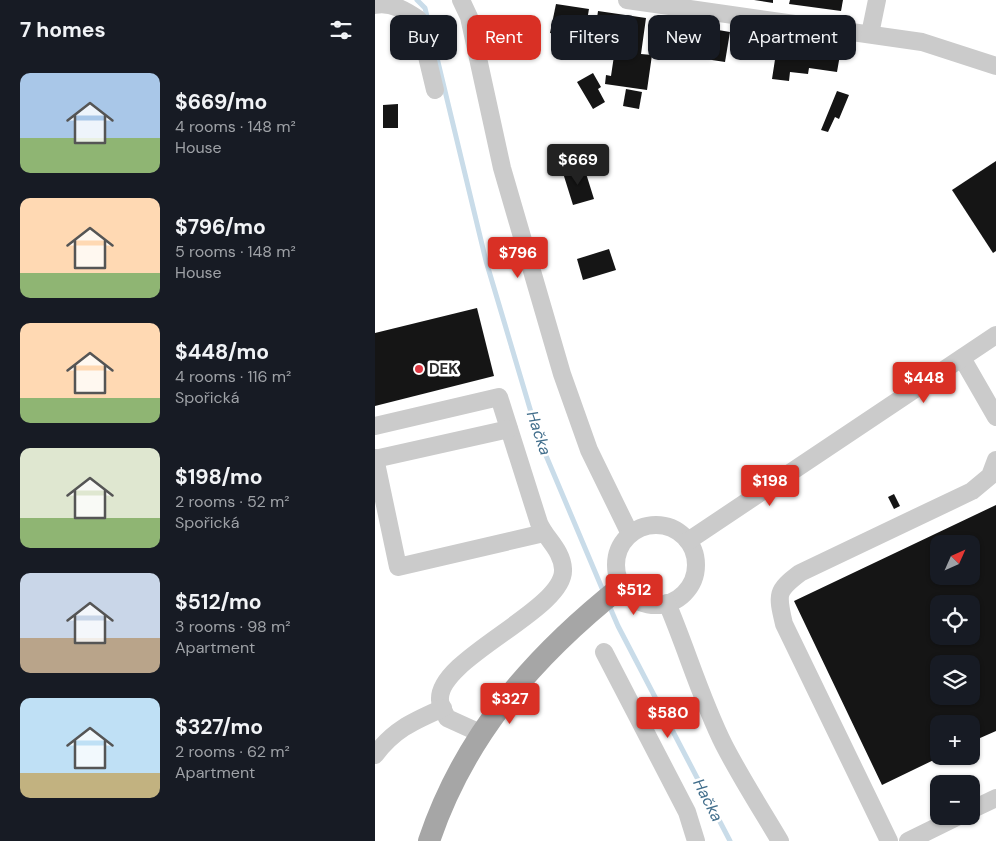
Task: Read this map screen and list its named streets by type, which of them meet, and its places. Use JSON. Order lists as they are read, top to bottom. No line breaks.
{"water":["Hačka"],"places":["DEK"],"north":"top right","page":{"heading":"7 homes","chip":["Buy","Rent","Filters","New","Apartment"],"list":[{"name":"$669/mo","note":"4 rooms · 148 m² · House"},{"name":"$796/mo","note":"5 rooms · 148 m² · House"},{"name":"$448/mo","note":"4 rooms · 116 m² · Spořická"},{"name":"$198/mo","note":"2 rooms · 52 m² · Spořická"},{"name":"$512/mo","note":"3 rooms · 98 m² · Apartment"},{"name":"$327/mo","note":"2 rooms · 62 m² · Apartment"}],"price":["$669","$796","$448","$198","$512","$327","$580"],"map_buttons":["+","−"]}}
